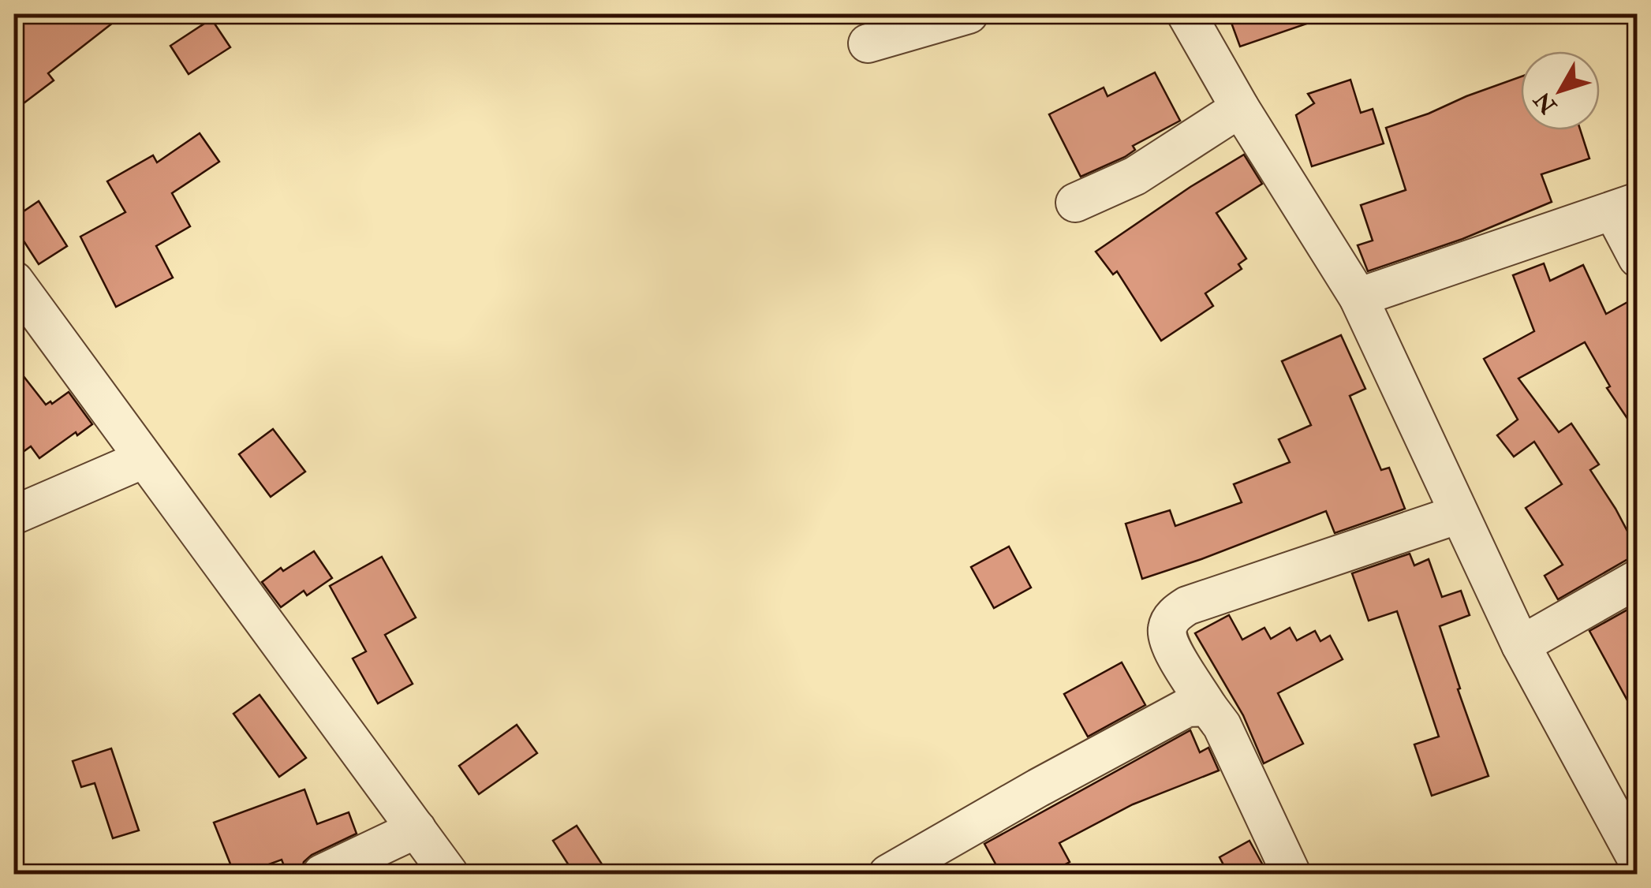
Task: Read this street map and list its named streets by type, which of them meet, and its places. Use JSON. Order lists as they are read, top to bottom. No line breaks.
{"north":"bottom left"}
